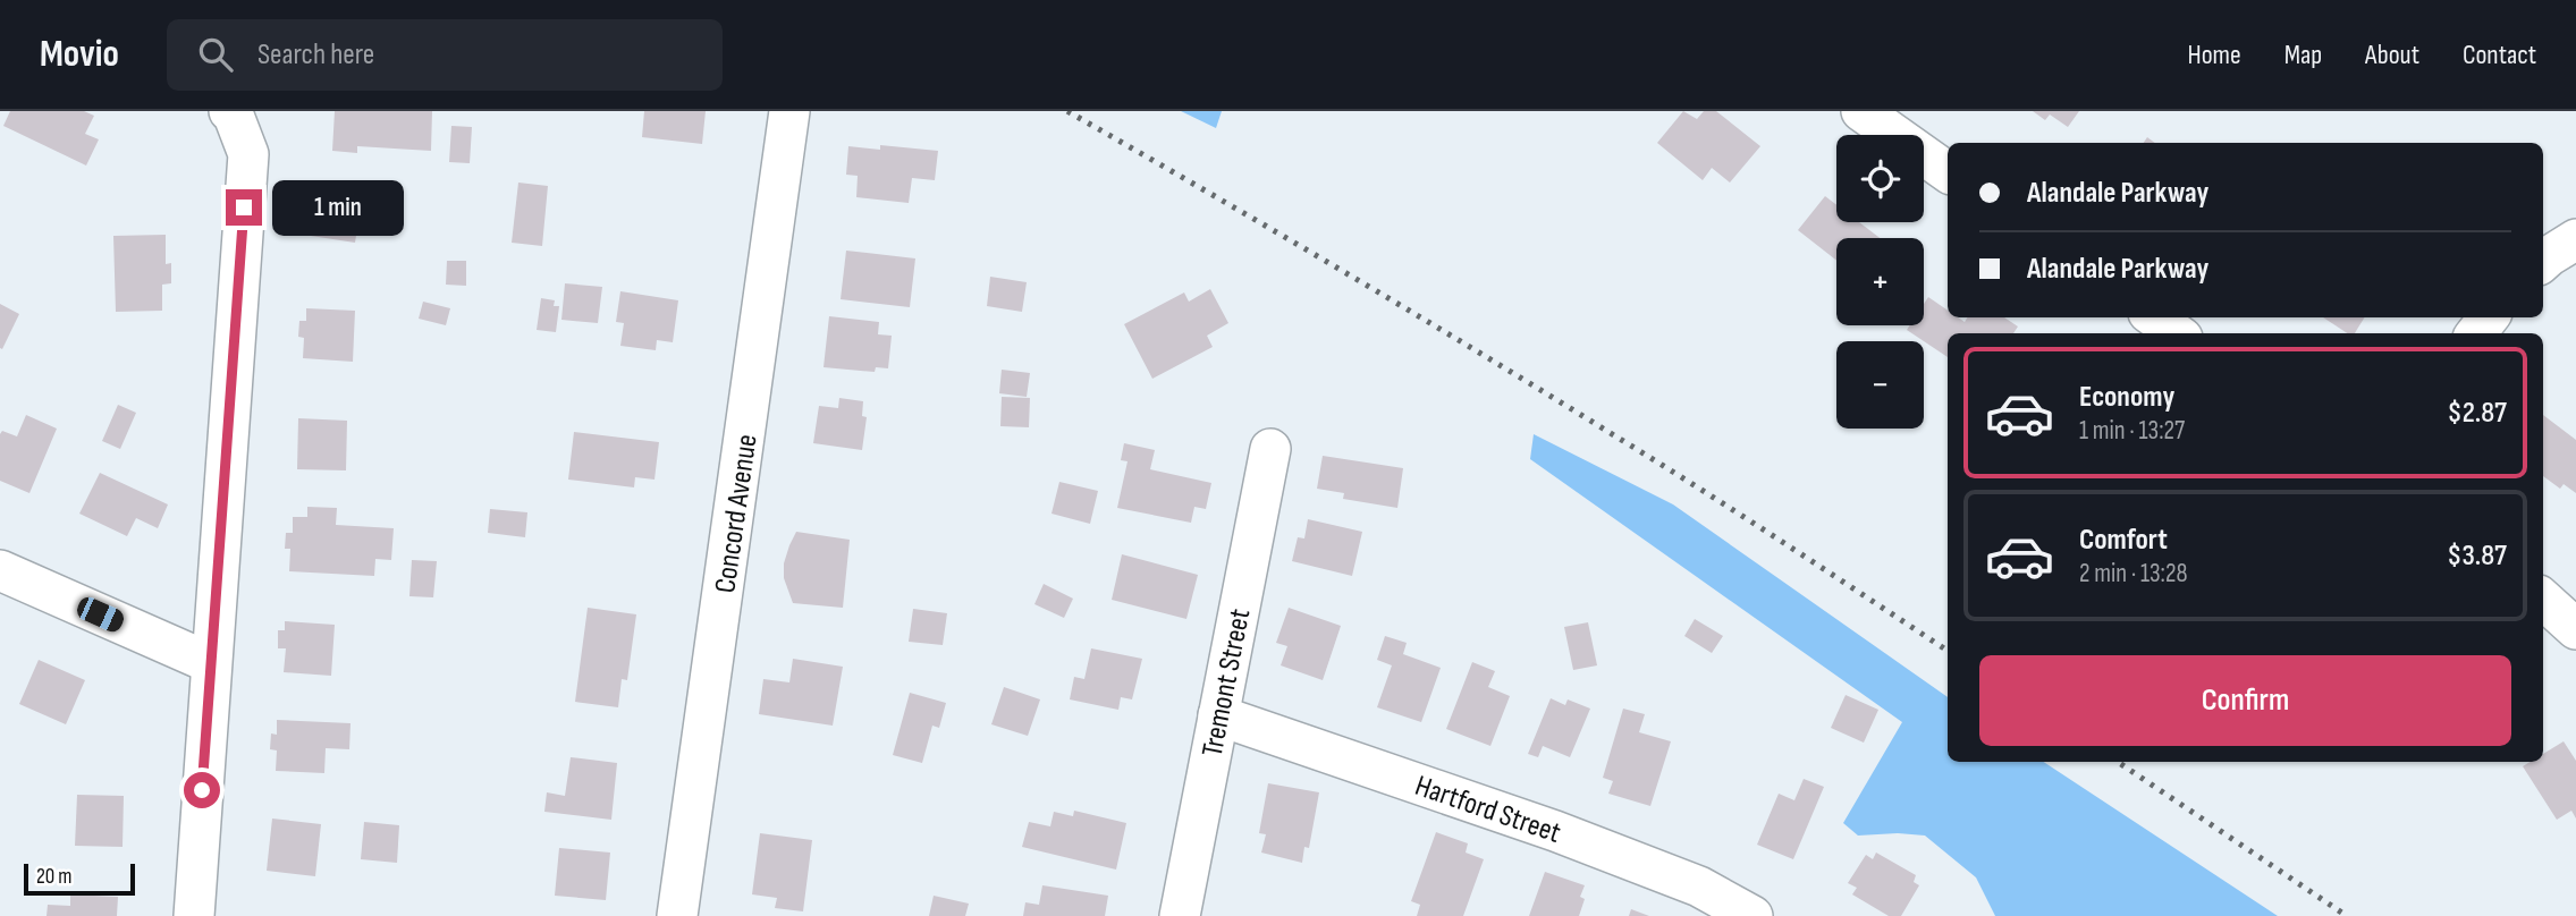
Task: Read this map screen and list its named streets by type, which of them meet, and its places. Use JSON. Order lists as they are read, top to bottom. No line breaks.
{"streets":{"street":["Concord Avenue","Tremont Street","Hartford Street"]},"crossings":[["Tremont Street","Hartford Street"]],"scale_bar":"20 m","page":{"header":"Movio","search":"Search here","nav":["Home","Map","About","Contact"],"map_buttons":["+","−"],"banner":["Alandale Parkway","Alandale Parkway"],"bubble":"1 min","list":[{"name":"Economy","note":"1 min · 13:27","value":"$2.87"},{"name":"Comfort","note":"2 min · 13:28","value":"$3.87"}],"buttons":"Confirm","scale":"20 m"}}
